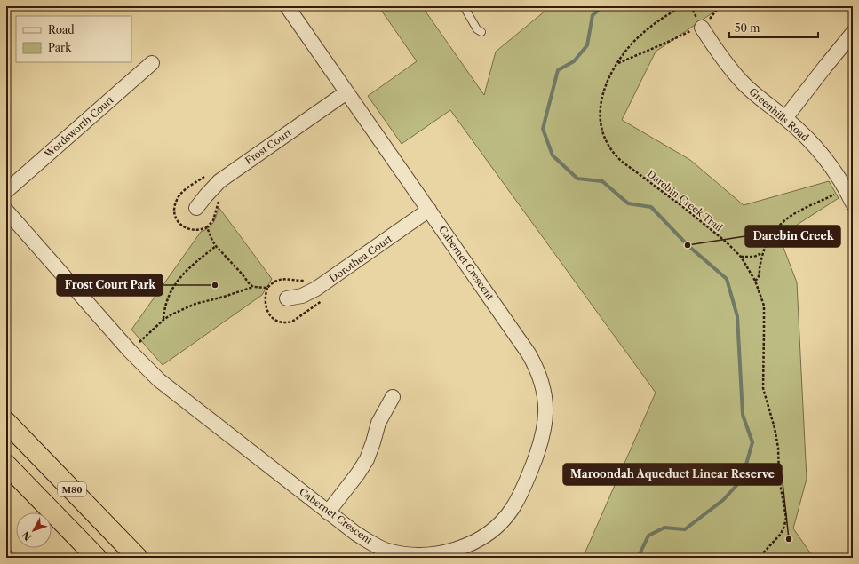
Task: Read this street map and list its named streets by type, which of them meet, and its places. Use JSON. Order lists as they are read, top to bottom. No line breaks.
{"streets":{"highway":["M80"],"street":["Greenhills Road","Wordsworth Court","Frost Court","Dorothea Court","Cabernet Crescent"],"path":["Darebin Creek Trail"]},"crossings":[["Frost Court","Cabernet Crescent"],["Dorothea Court","Cabernet Crescent"]],"places":["Darebin Creek","Frost Court Park","Maroondah Aqueduct Linear Reserve"],"legend":["Road","Park"],"scale_bar":"50 m","north":"bottom left"}
